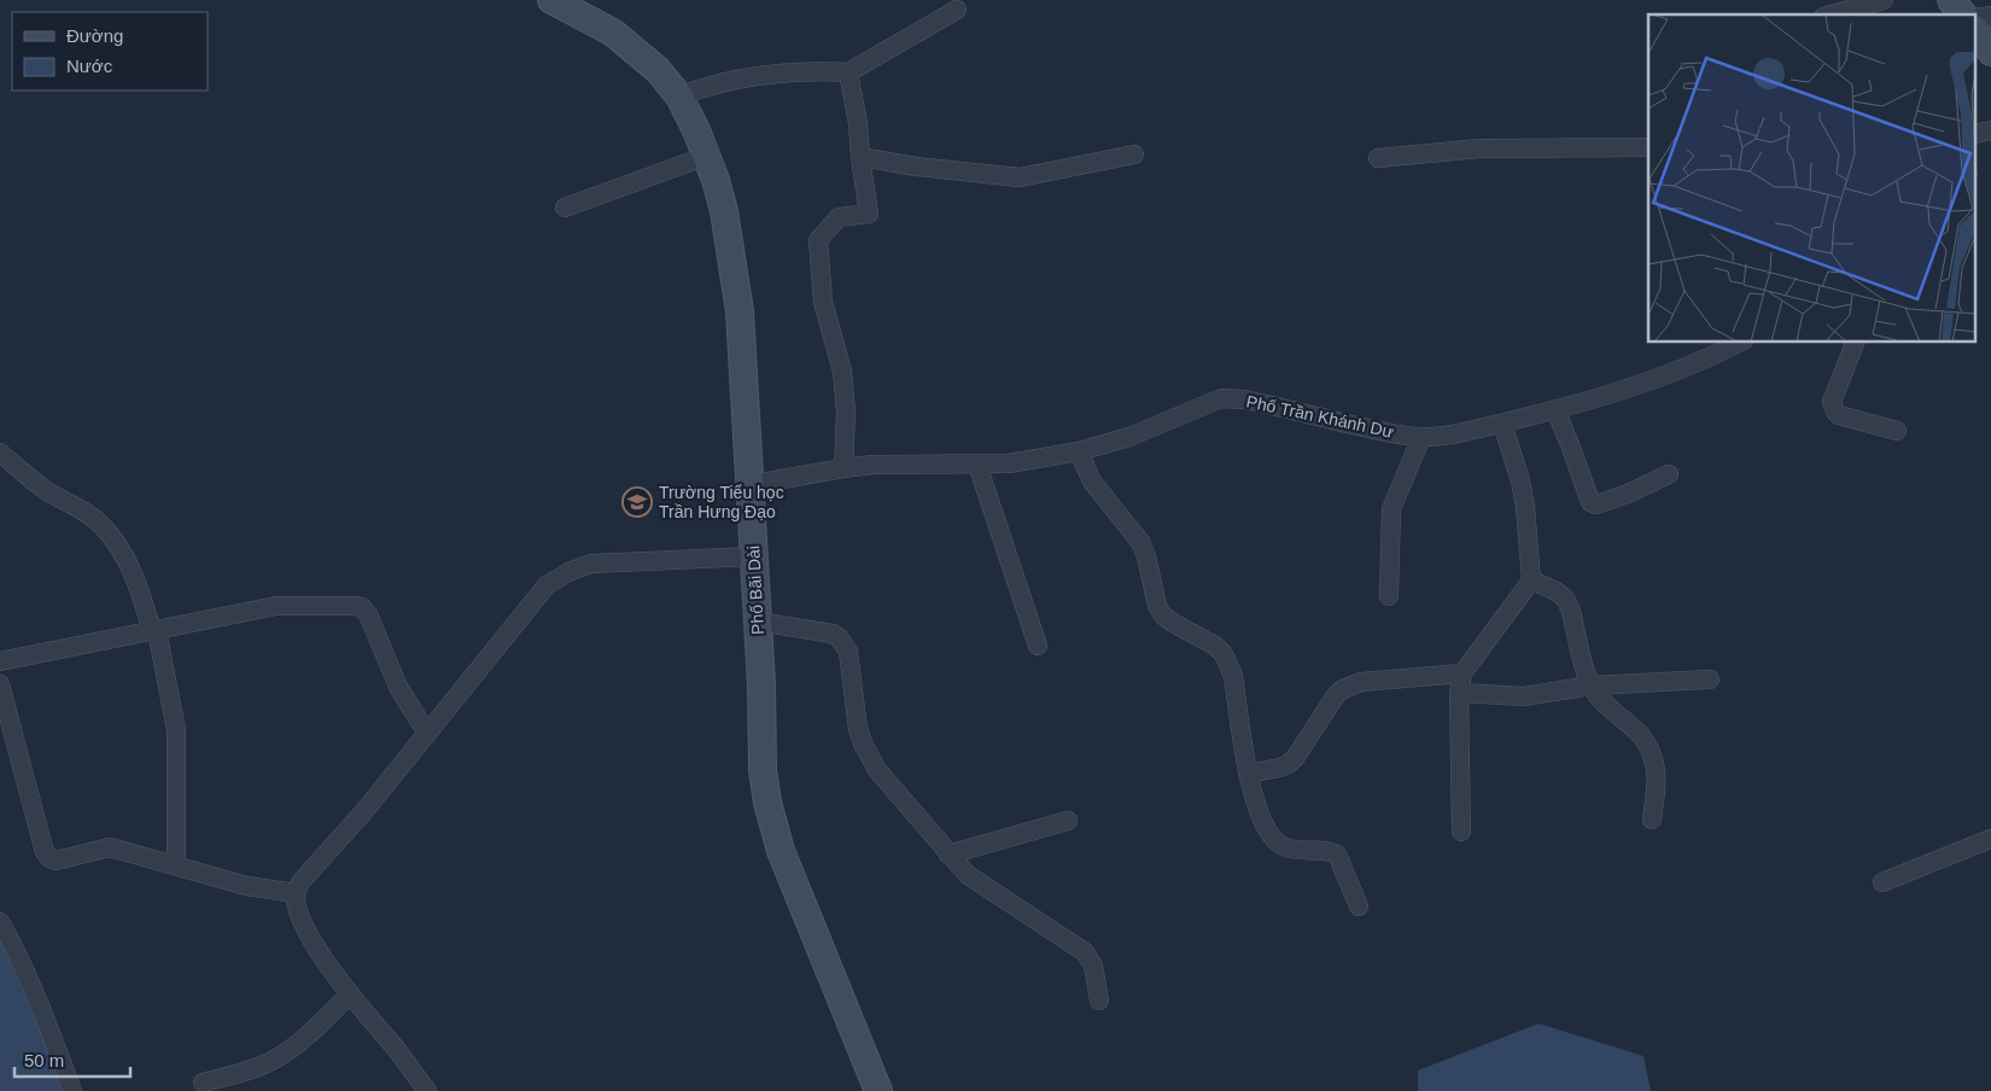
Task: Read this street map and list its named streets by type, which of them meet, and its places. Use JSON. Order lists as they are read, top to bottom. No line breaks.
{"streets":{"street":["Phố Trần Khánh Dư","Phố Bãi Dài"]},"crossings":[["Phố Trần Khánh Dư","Phố Bãi Dài"]],"places":{"school or university":["Trường Tiểu học Trần Hưng Đạo"]},"legend":["Đường","Nước"],"scale_bar":"50 m"}
